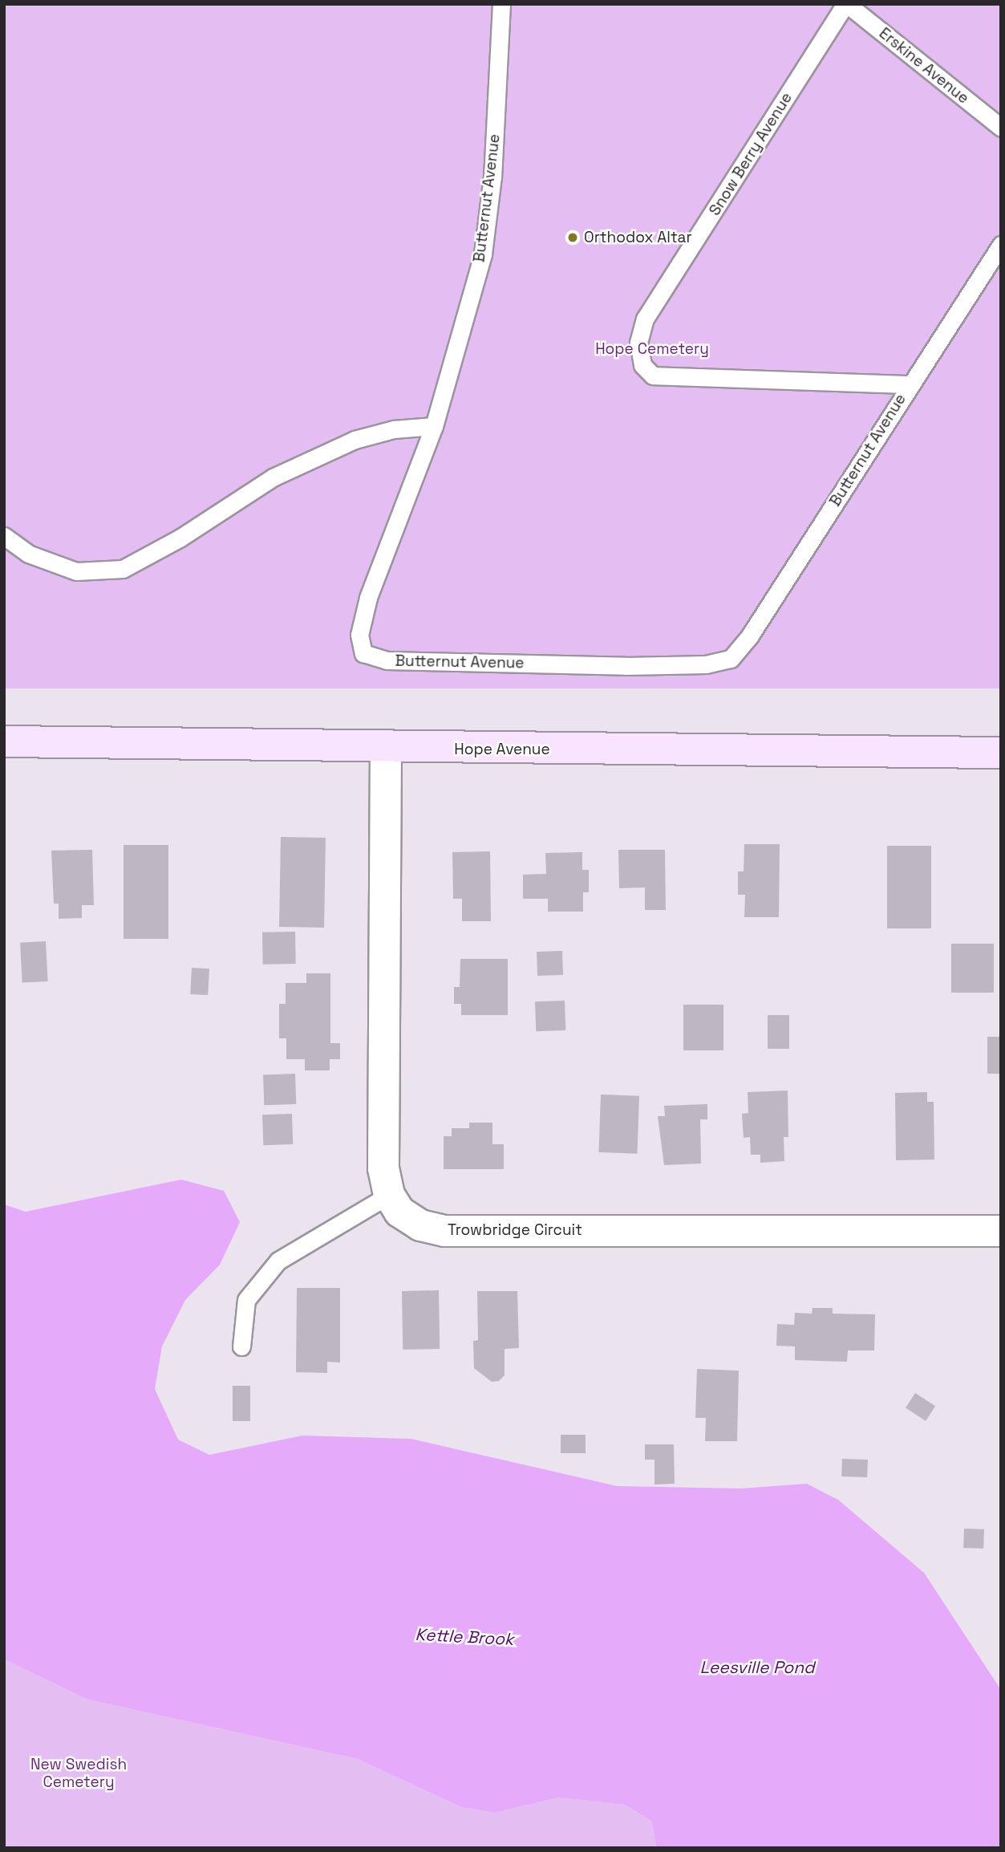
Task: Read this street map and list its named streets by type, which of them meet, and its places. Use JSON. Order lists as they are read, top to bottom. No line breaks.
{"streets":{"main road":["Hope Avenue"],"street":["Trowbridge Circuit"],"lane":["Erskine Avenue","Snow Berry Avenue","Butternut Avenue"]},"crossings":[["Erskine Avenue","Snow Berry Avenue"],["Snow Berry Avenue","Butternut Avenue"],["Hope Avenue","Trowbridge Circuit"]],"water":["Kettle Brook","Leesville Pond"],"parks":["Hope Cemetery","New Swedish Cemetery"],"places":["Orthodox Altar"]}
